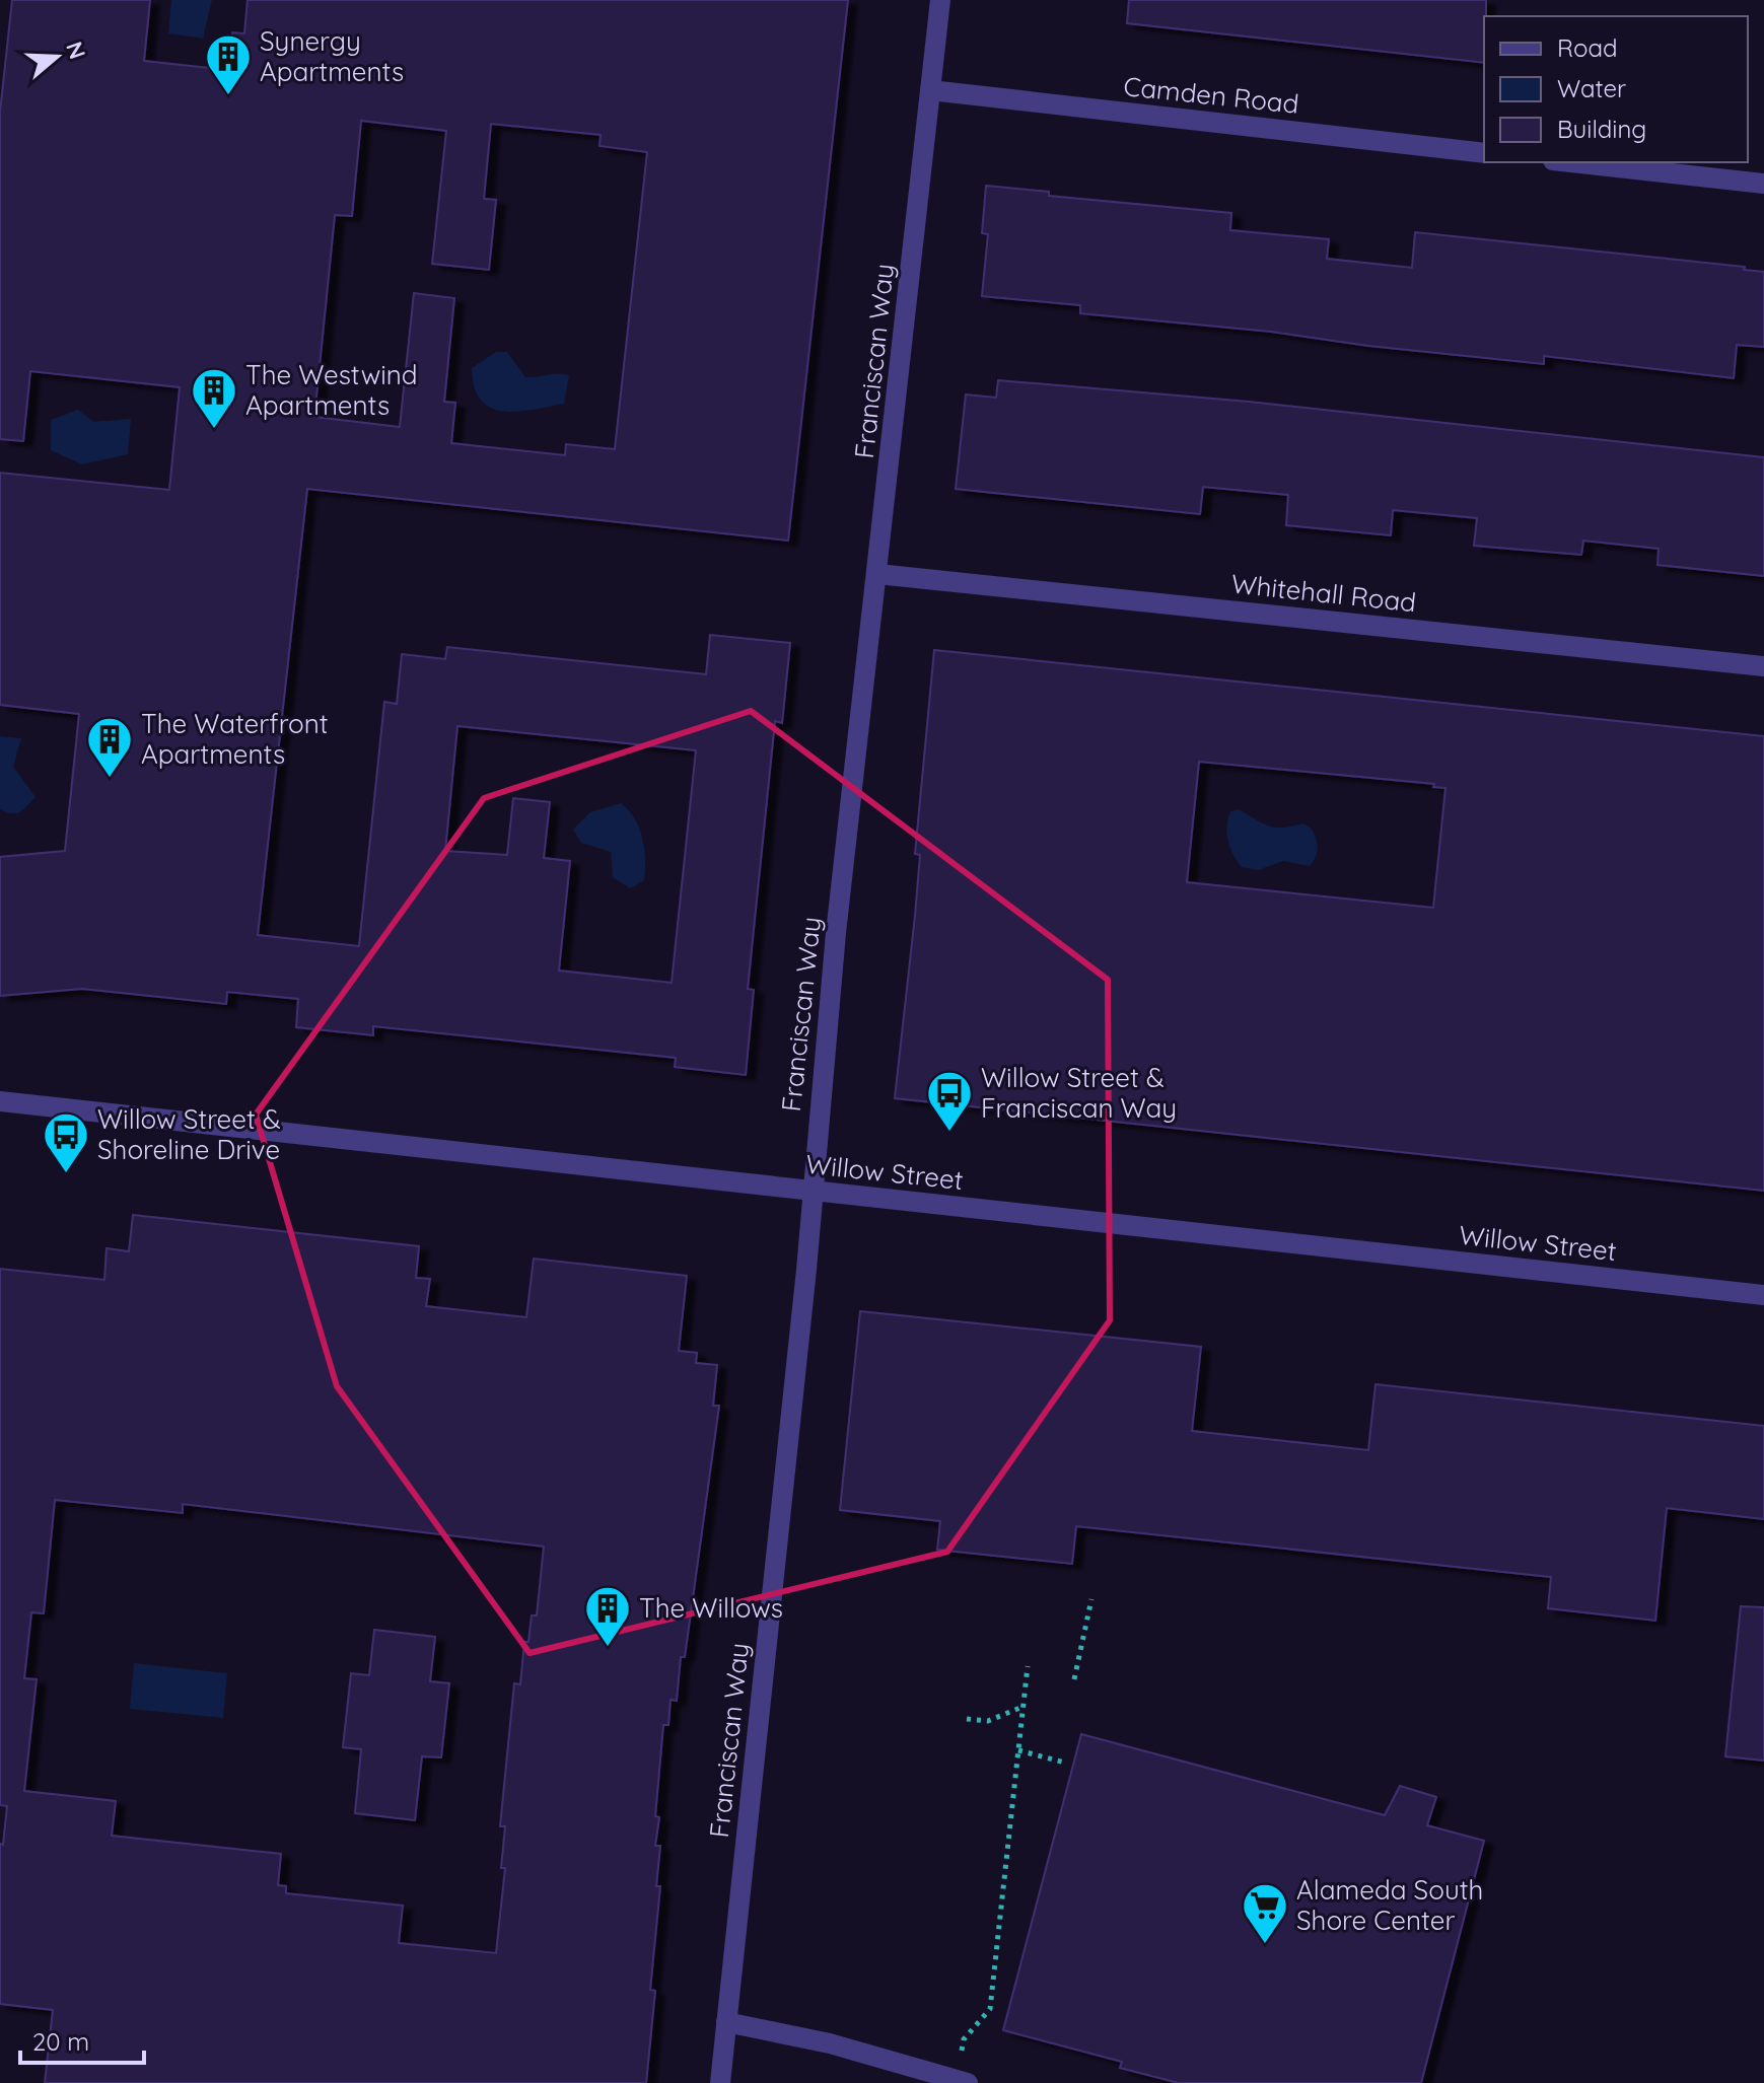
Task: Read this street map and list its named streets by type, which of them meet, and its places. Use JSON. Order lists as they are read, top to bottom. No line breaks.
{"streets":{"street":["Camden Road","Franciscan Way","Whitehall Road","Willow Street"]},"crossings":[["Camden Road","Franciscan Way"],["Franciscan Way","Whitehall Road"],["Franciscan Way","Willow Street"]],"places":{"building":["Synergy Apartments","The Westwind Apartments","The Waterfront Apartments","The Willows"],"bus stop":["Willow Street & Franciscan Way","Willow Street & Shoreline Drive"],"supermarket":["Alameda South Shore Center"]},"legend":["Road","Water","Building"],"scale_bar":"20 m","north":"right"}
